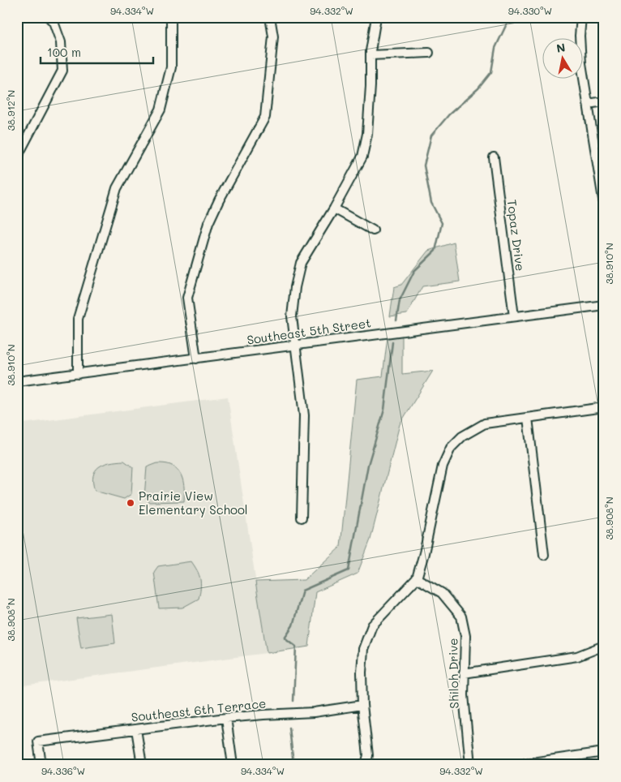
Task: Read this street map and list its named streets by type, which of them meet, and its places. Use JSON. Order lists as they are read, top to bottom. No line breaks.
{"streets":{"street":["Topaz Drive","Southeast 5th Street","Shiloh Drive","Southeast 6th Terrace"]},"crossings":[["Topaz Drive","Southeast 5th Street"]],"places":["Prairie View Elementary School"],"scale_bar":"100 m","north":"top","coordinates":["94.334°W","94.332°W","94.330°W","38.912°N","38.910°N","38.908°N","94.336°W"]}
